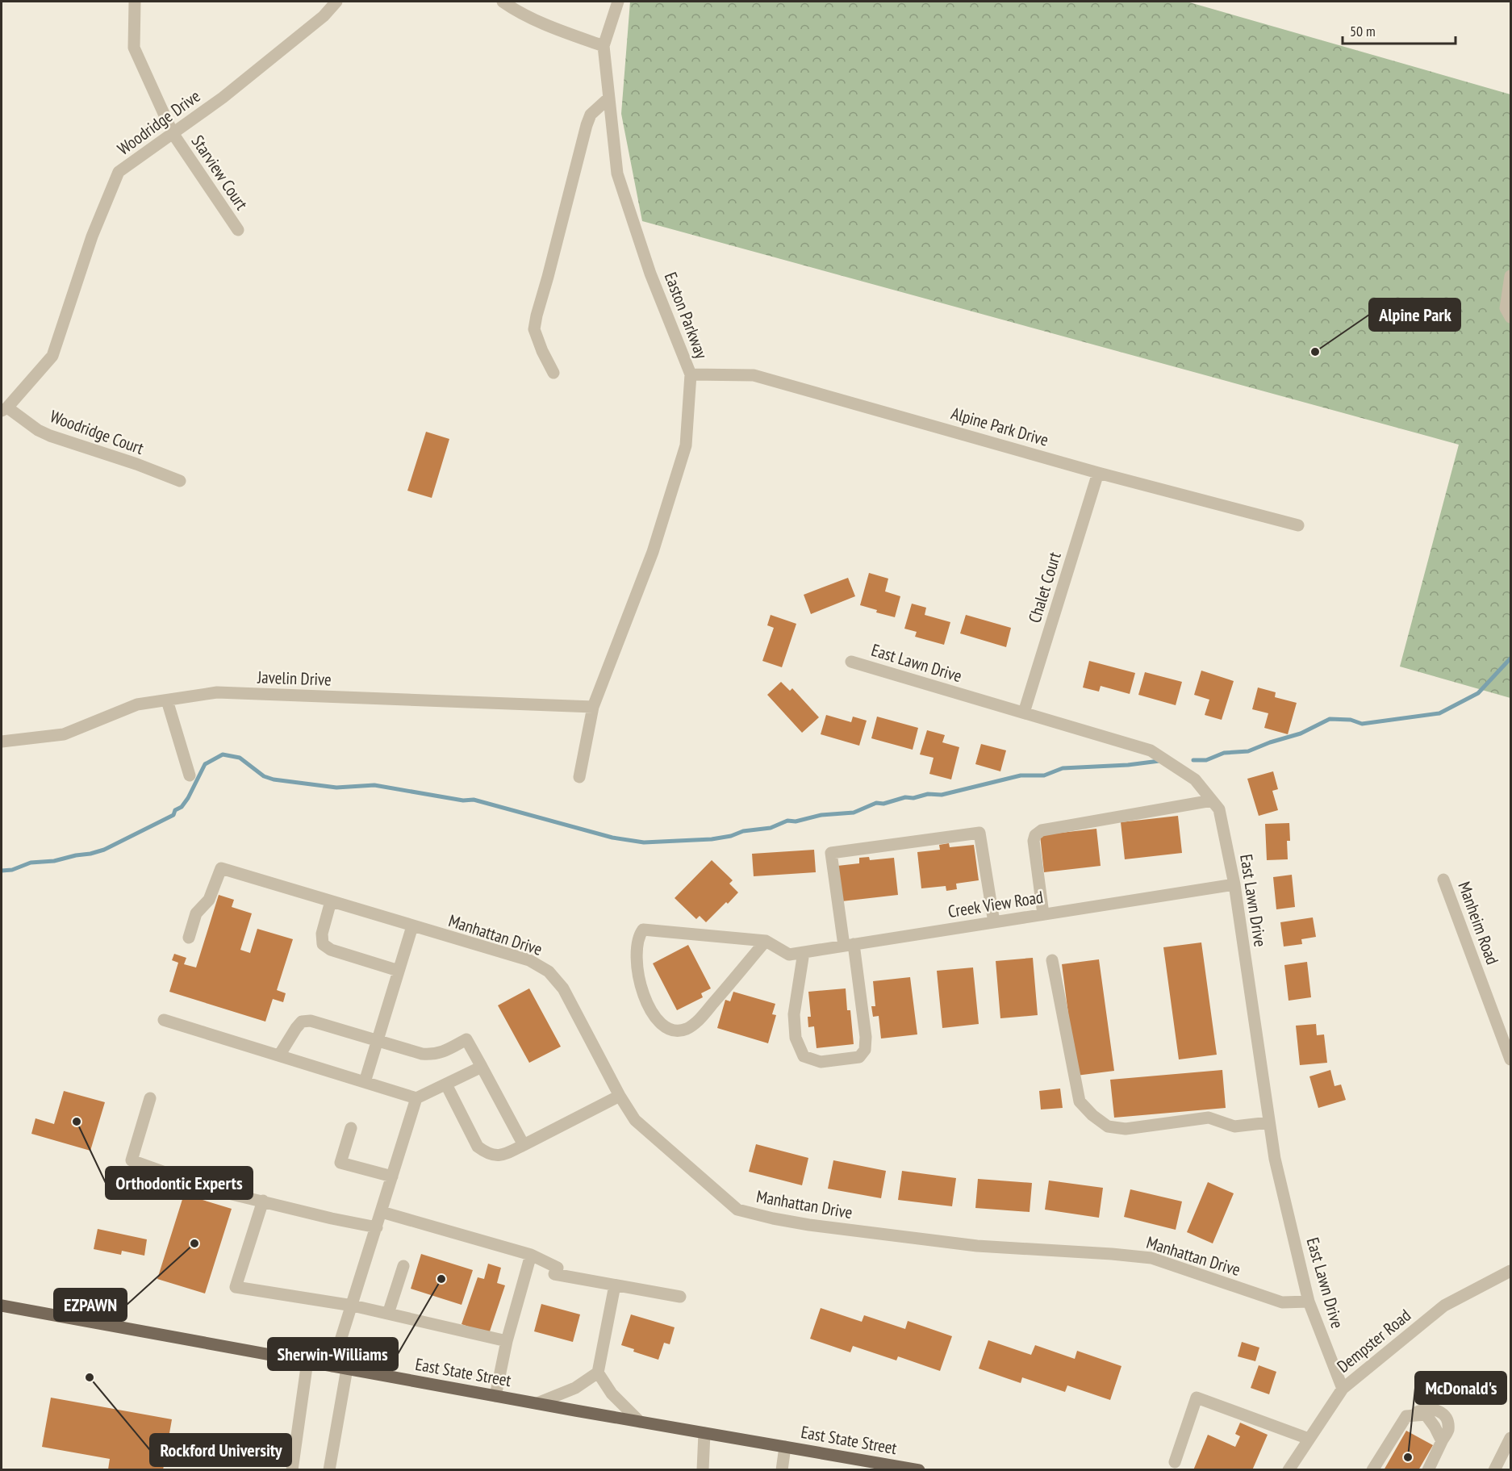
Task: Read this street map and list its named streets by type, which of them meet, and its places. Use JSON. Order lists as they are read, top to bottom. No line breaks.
{"streets":{"main road":["East State Street"],"street":["Woodridge Drive","Starview Court","Easton Parkway","Alpine Park Drive","Woodridge Court","Chalet Court","East Lawn Drive","Javelin Drive","Creek View Road","Manheim Road","Manhattan Drive","Dempster Road"]},"crossings":[["Woodridge Drive","Starview Court"],["Woodridge Drive","Woodridge Court"],["Easton Parkway","Alpine Park Drive"],["Easton Parkway","Javelin Drive"],["Alpine Park Drive","Chalet Court"],["Chalet Court","East Lawn Drive"],["East Lawn Drive","Creek View Road"],["East Lawn Drive","Manhattan Drive"],["East Lawn Drive","Dempster Road"]],"places":["Alpine Park","Orthodontic Experts","EZPAWN","Sherwin-Williams","Rockford University","McDonald's"],"scale_bar":"50 m"}
